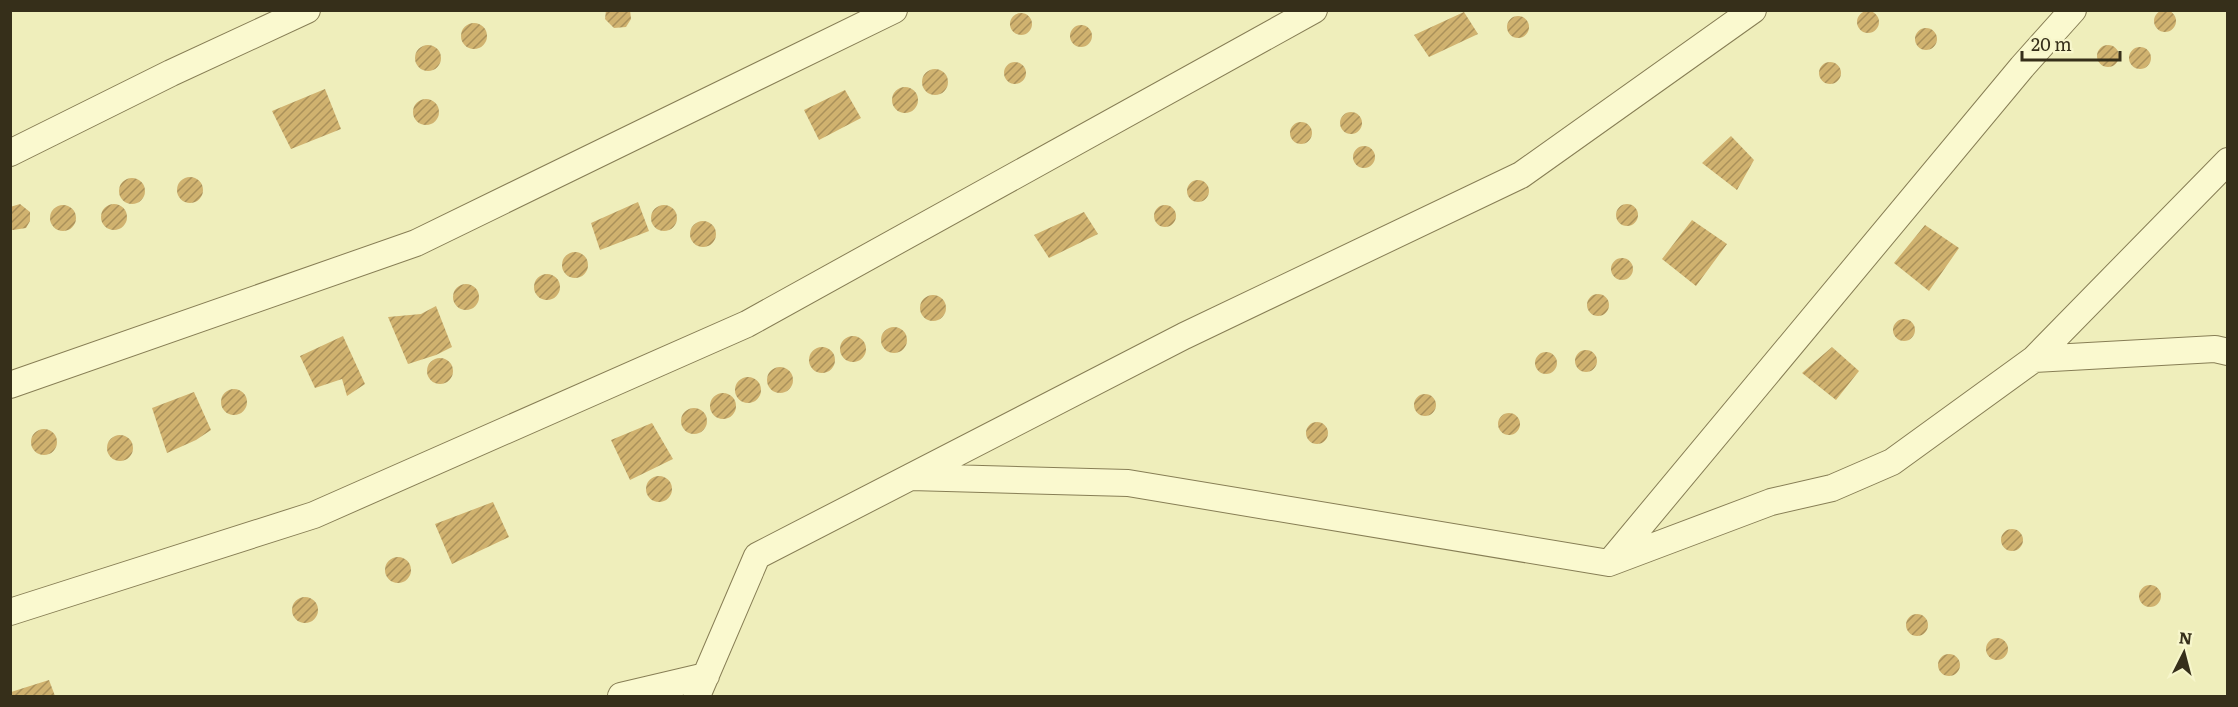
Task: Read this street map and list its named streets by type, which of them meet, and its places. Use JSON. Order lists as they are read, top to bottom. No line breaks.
{"scale_bar":"20 m","north":"top"}
